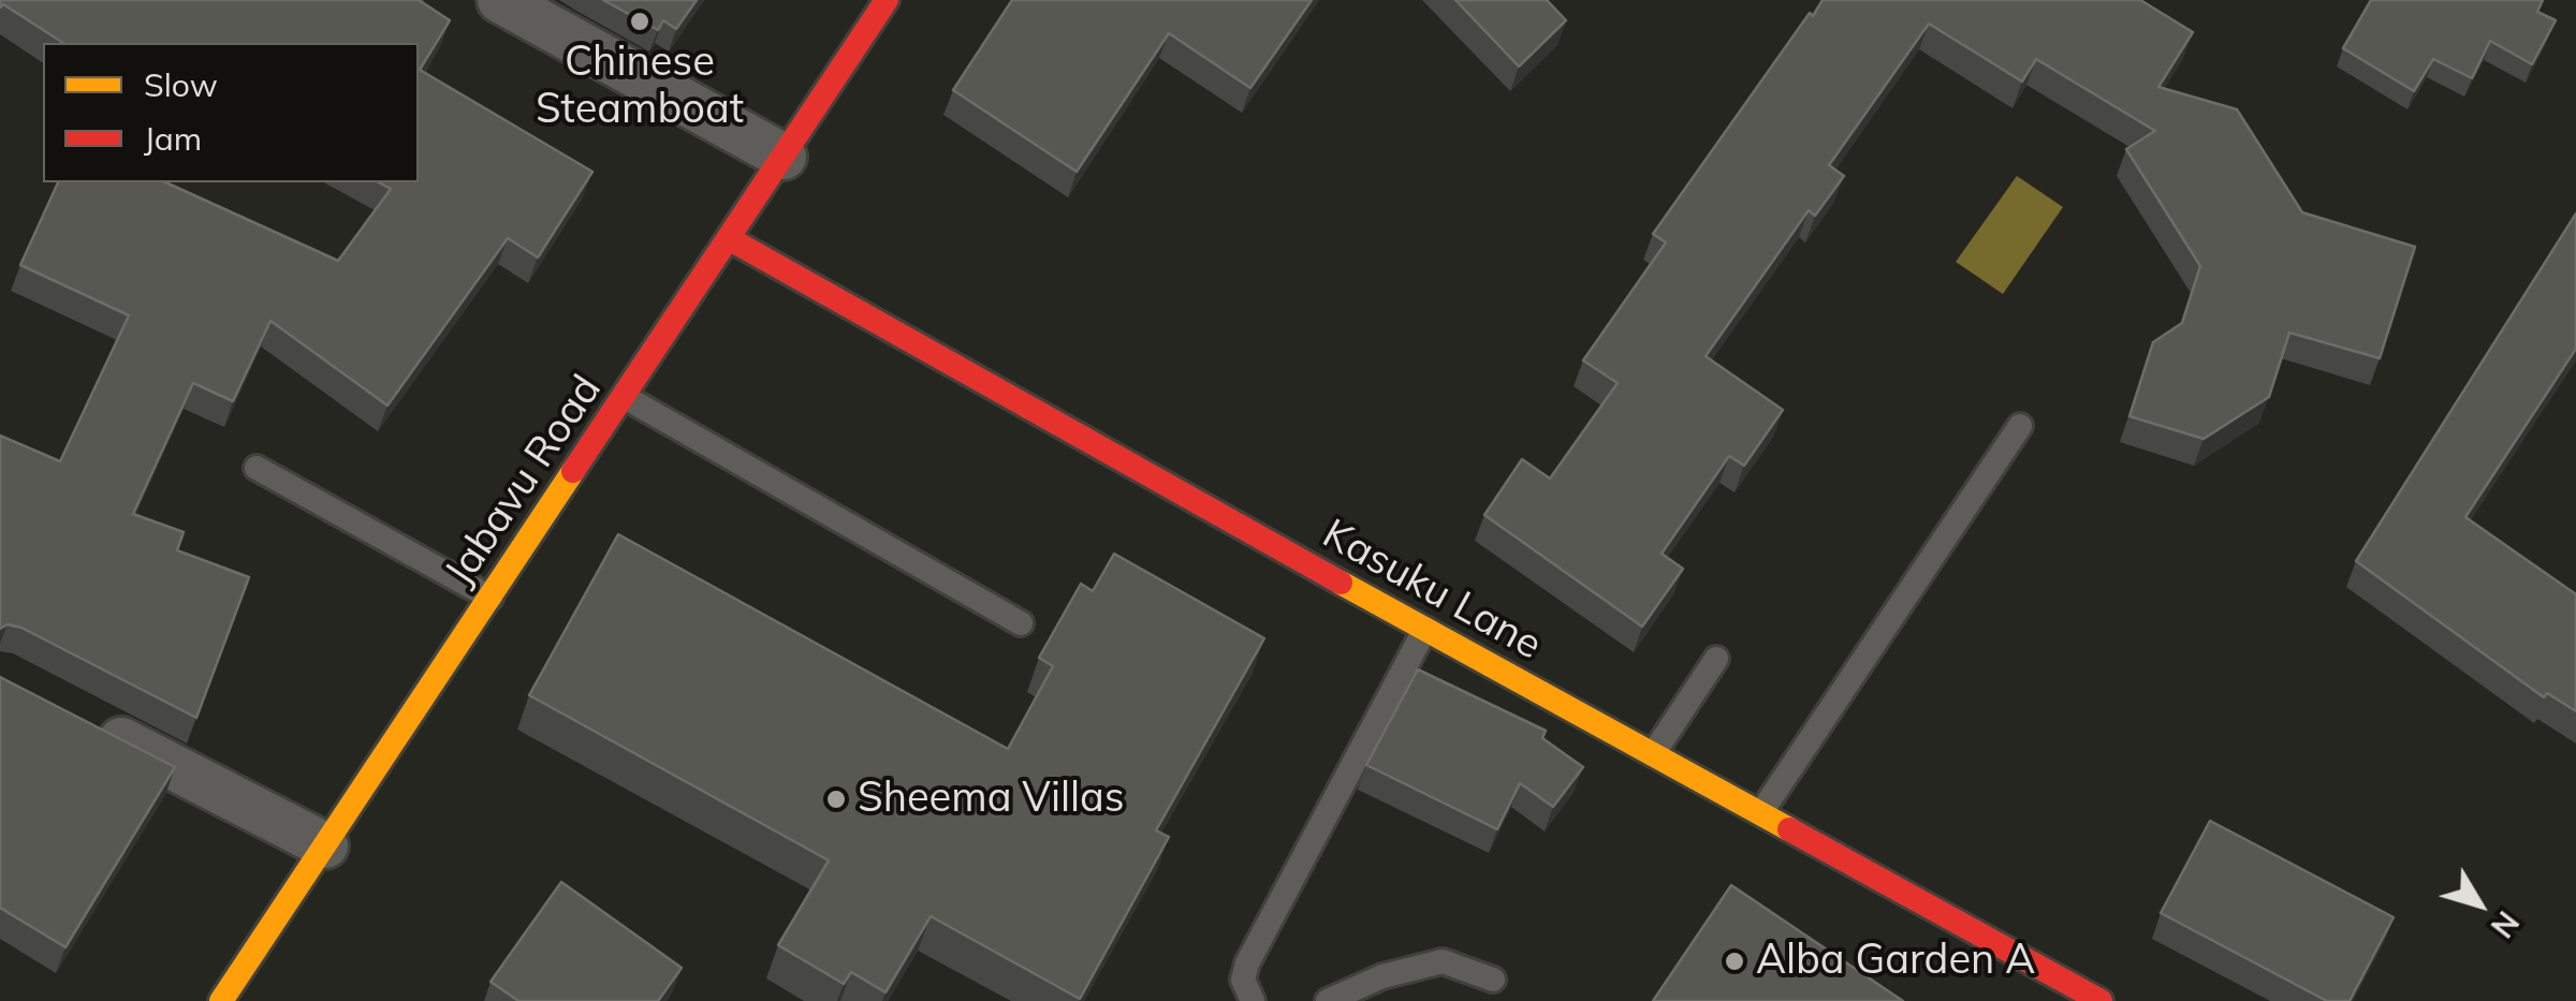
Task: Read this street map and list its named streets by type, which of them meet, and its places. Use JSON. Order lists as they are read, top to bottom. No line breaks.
{"streets":{"street":["Jabavu Road","Kasuku Lane"]},"crossings":[["Jabavu Road","Kasuku Lane"]],"places":["Chinese Steamboat","Sheema Villas","Alba Garden A"],"legend":["Slow","Jam"],"north":"bottom right"}
